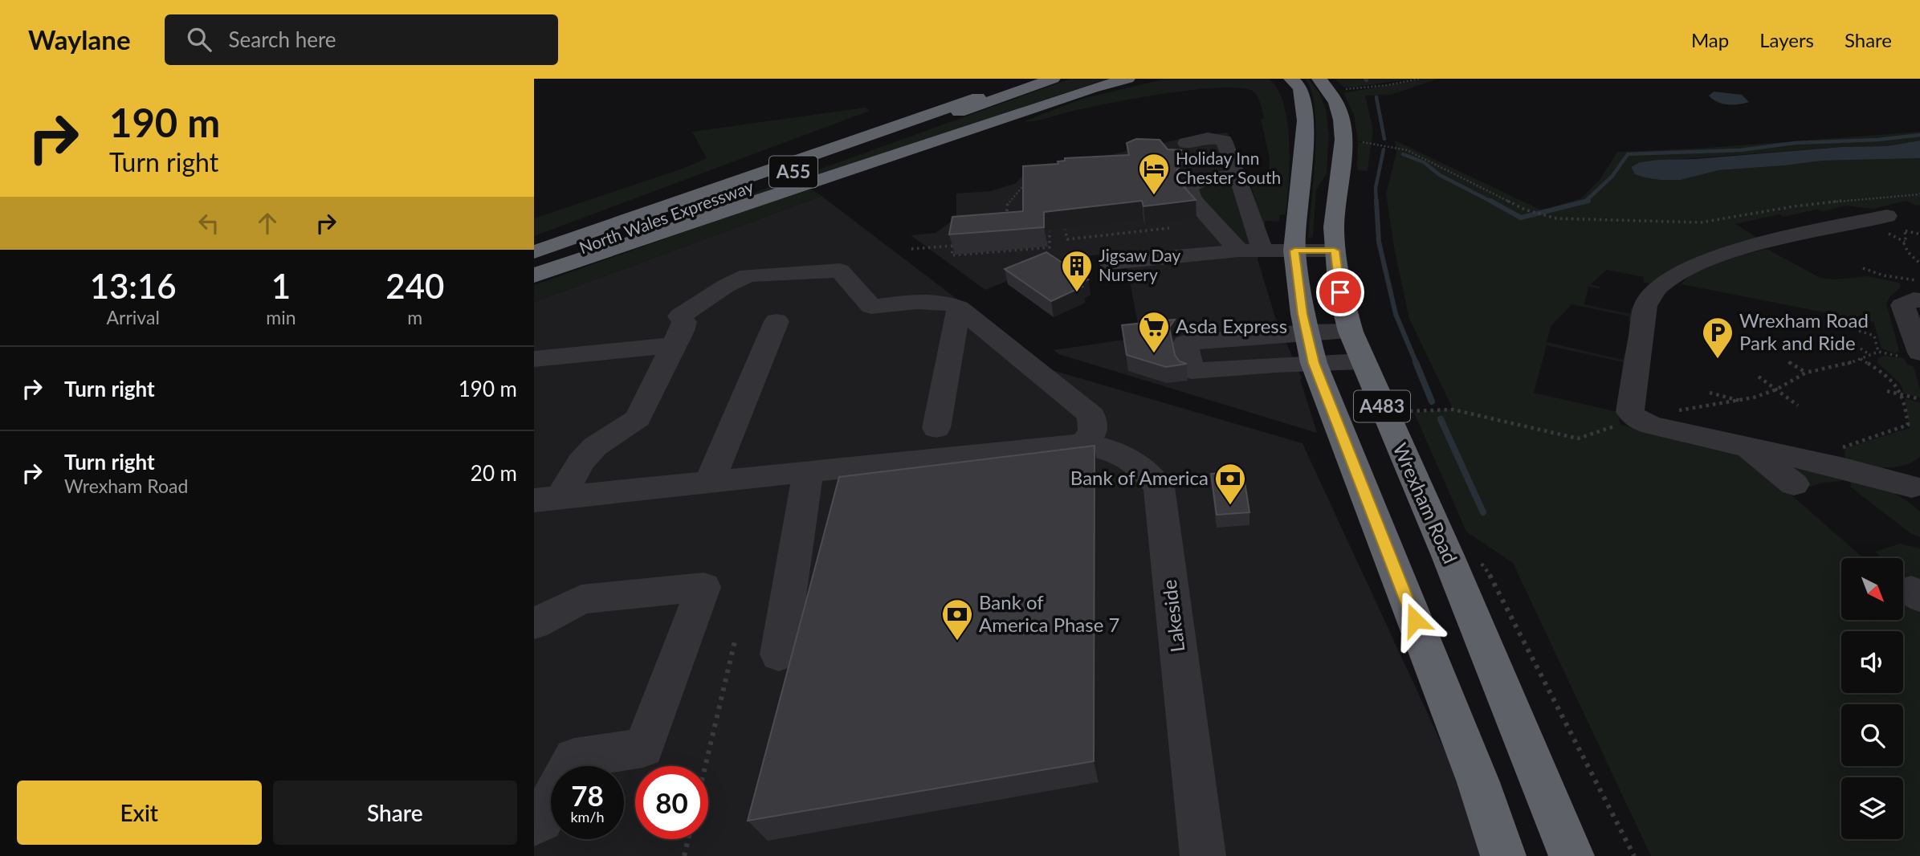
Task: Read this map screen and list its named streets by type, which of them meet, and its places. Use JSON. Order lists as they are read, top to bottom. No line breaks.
{"streets":{"highway":["A55","North Wales Expressway","A483","Wrexham Road"],"street":["Lakeside"]},"places":{"hotel":["Holiday Inn Chester South"],"building":["Jigsaw Day Nursery"],"supermarket":["Asda Express"],"parking":["Wrexham Road Park and Ride"],"bank":["Bank of America","Bank of America Phase 7"]},"north":"bottom right","page":{"header":"Waylane","search":"Search here","nav":["Map","Layers","Share"],"turn":["190 m","Turn right"],"eta":["13:16","Arrival","1","min","240","m"],"list":[{"name":"Turn right","value":"190 m"},{"name":"Turn right","note":"Wrexham Road","value":"20 m"}],"speed":"78 km/h","limit":"80","buttons":["Exit","Share"]}}
